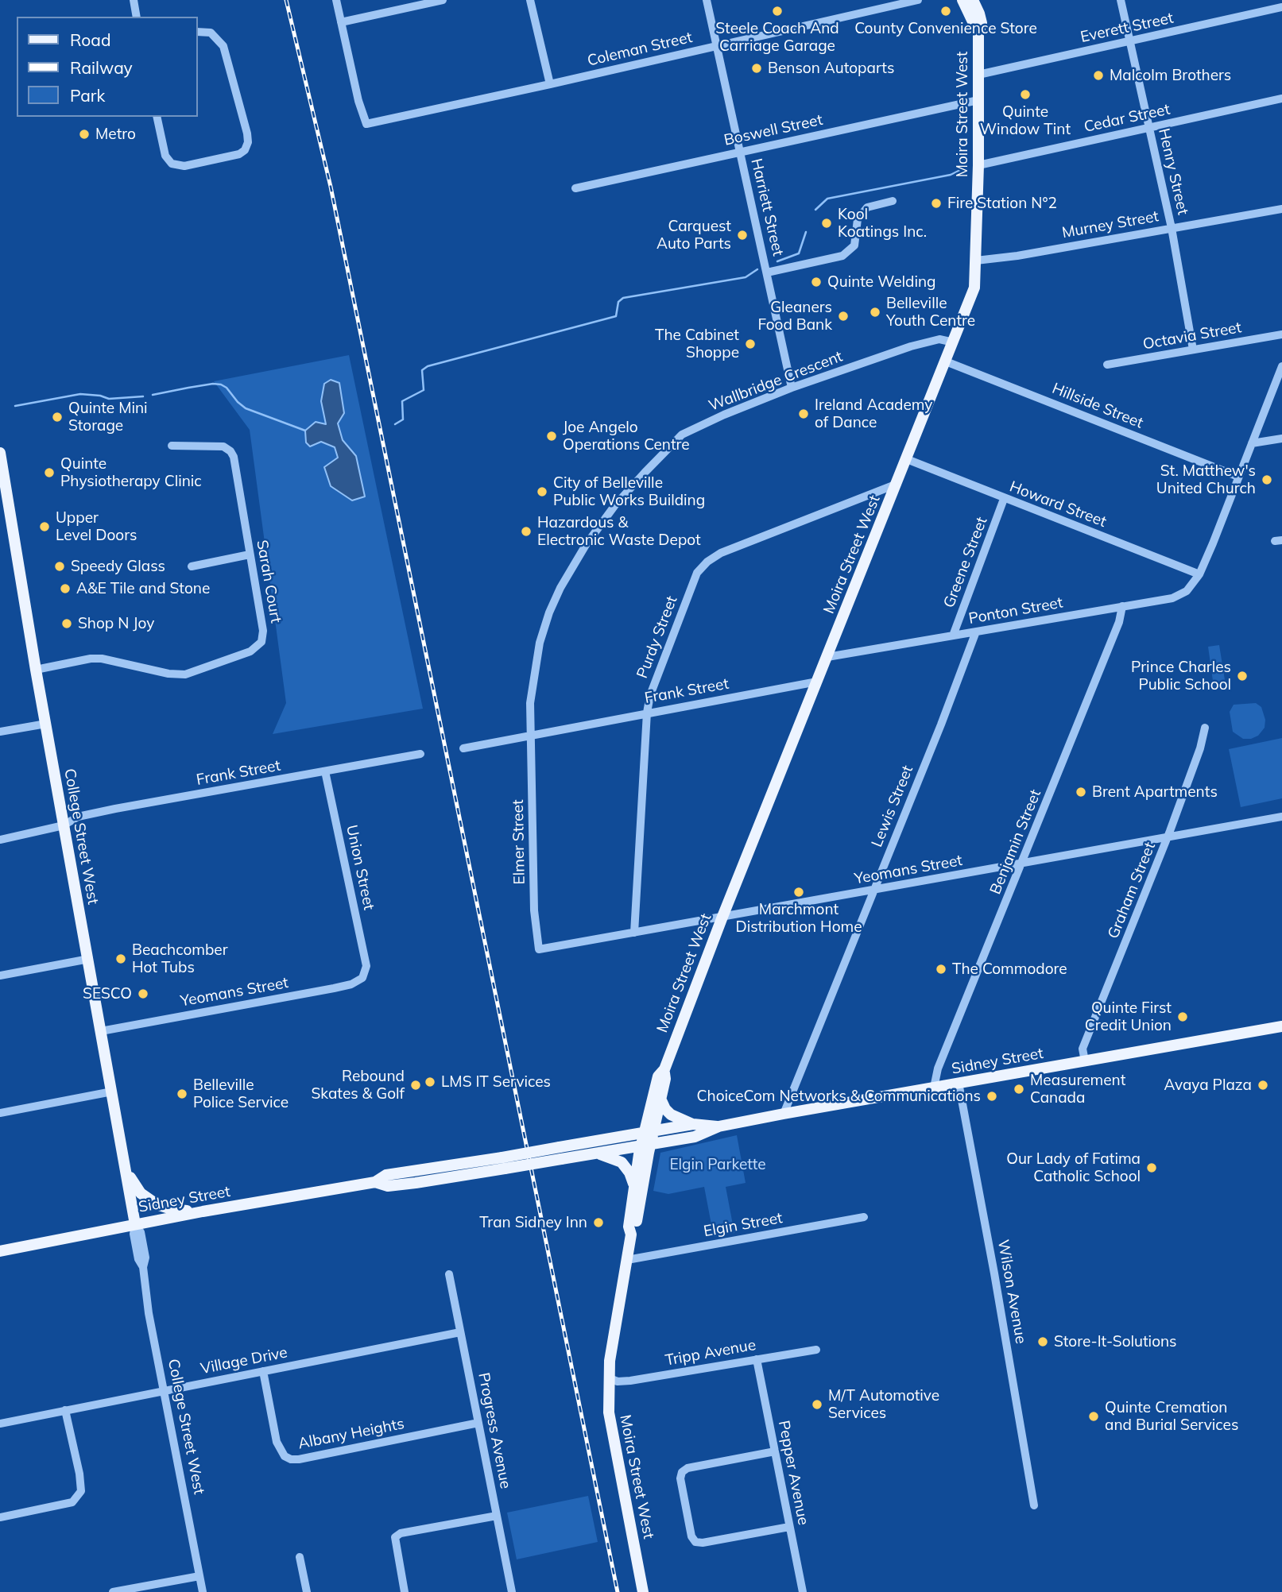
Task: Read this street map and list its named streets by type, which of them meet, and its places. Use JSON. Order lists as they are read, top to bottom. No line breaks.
{"streets":{"main road":["Moira Street West","College Street West","Sidney Street"],"street":["Everett Street","Coleman Street","Cedar Street","Boswell Street","Henry Street","Harriett Street","Murney Street","Octavia Street","Wallbridge Crescent","Hillside Street","Howard Street","Greene Street","Sarah Court","Ponton Street","Purdy Street","Frank Street","Lewis Street","Elmer Street","Benjamin Street","Union Street","Yeomans Street","Graham Street","Elgin Street","Wilson Avenue","Tripp Avenue","Village Drive","Progress Avenue","Albany Heights","Pepper Avenue"]},"crossings":[["Everett Street","Moira Street West"],["Everett Street","Henry Street"],["Coleman Street","Harriett Street"],["Moira Street West","Cedar Street"],["Moira Street West","Boswell Street"],["Moira Street West","Murney Street"],["Moira Street West","Wallbridge Crescent"],["Moira Street West","Hillside Street"],["Moira Street West","Howard Street"],["Moira Street West","Ponton Street"],["Moira Street West","Purdy Street"],["Moira Street West","Frank Street"],["Moira Street West","Yeomans Street"],["Moira Street West","Sidney Street"],["Moira Street West","Elgin Street"],["Moira Street West","Tripp Avenue"],["Cedar Street","Henry Street"],["Boswell Street","Harriett Street"],["Henry Street","Murney Street"],["Henry Street","Octavia Street"],["Harriett Street","Wallbridge Crescent"],["Wallbridge Crescent","Hillside Street"],["Wallbridge Crescent","Frank Street"],["Wallbridge Crescent","Elmer Street"],["Howard Street","Greene Street"],["Howard Street","Ponton Street"],["Greene Street","Ponton Street"],["Sarah Court","College Street West"],["Ponton Street","Lewis Street"],["Ponton Street","Benjamin Street"],["Purdy Street","Frank Street"],["Purdy Street","Yeomans Street"],["Frank Street","College Street West"],["Frank Street","Elmer Street"],["Frank Street","Union Street"],["Lewis Street","Yeomans Street"],["Lewis Street","Sidney Street"],["College Street West","Yeomans Street"],["College Street West","Sidney Street"],["College Street West","Village Drive"],["Elmer Street","Yeomans Street"],["Benjamin Street","Yeomans Street"],["Benjamin Street","Sidney Street"],["Union Street","Yeomans Street"],["Yeomans Street","Graham Street"],["Graham Street","Sidney Street"],["Sidney Street","Wilson Avenue"],["Tripp Avenue","Pepper Avenue"],["Village Drive","Progress Avenue"],["Village Drive","Albany Heights"],["Progress Avenue","Albany Heights"]],"parks":["Elgin Parkette"],"places":["Steele Coach And Carriage Garage","County Convenience Store","Benson Autoparts","Malcolm Brothers","Quinte Window Tint","Metro","Fire Station N°2","Kool Koatings Inc.","Carquest Auto Parts","Quinte Welding","Belleville Youth Centre","Gleaners Food Bank","The Cabinet Shoppe","Ireland Academy of Dance","Quinte Mini Storage","Joe Angelo Operations Centre","Quinte Physiotherapy Clinic","St. Matthew's United Church","City of Belleville Public Works Building","Upper Level Doors","Hazardous & Electronic Waste Depot","Speedy Glass","A&E Tile and Stone","Shop N Joy","Prince Charles Public School","Brent Apartments","Marchmont Distribution Home","Beachcomber Hot Tubs","The Commodore","SESCO","Quinte First Credit Union","LMS IT Services","Rebound Skates & Golf","Avaya Plaza","Measurement Canada","Belleville Police Service","ChoiceCom Networks & Communications","Our Lady of Fatima Catholic School","Tran Sidney Inn","Store-It-Solutions","M/T Automotive Services","Quinte Cremation and Burial Services"],"legend":["Road","Railway","Park"]}
